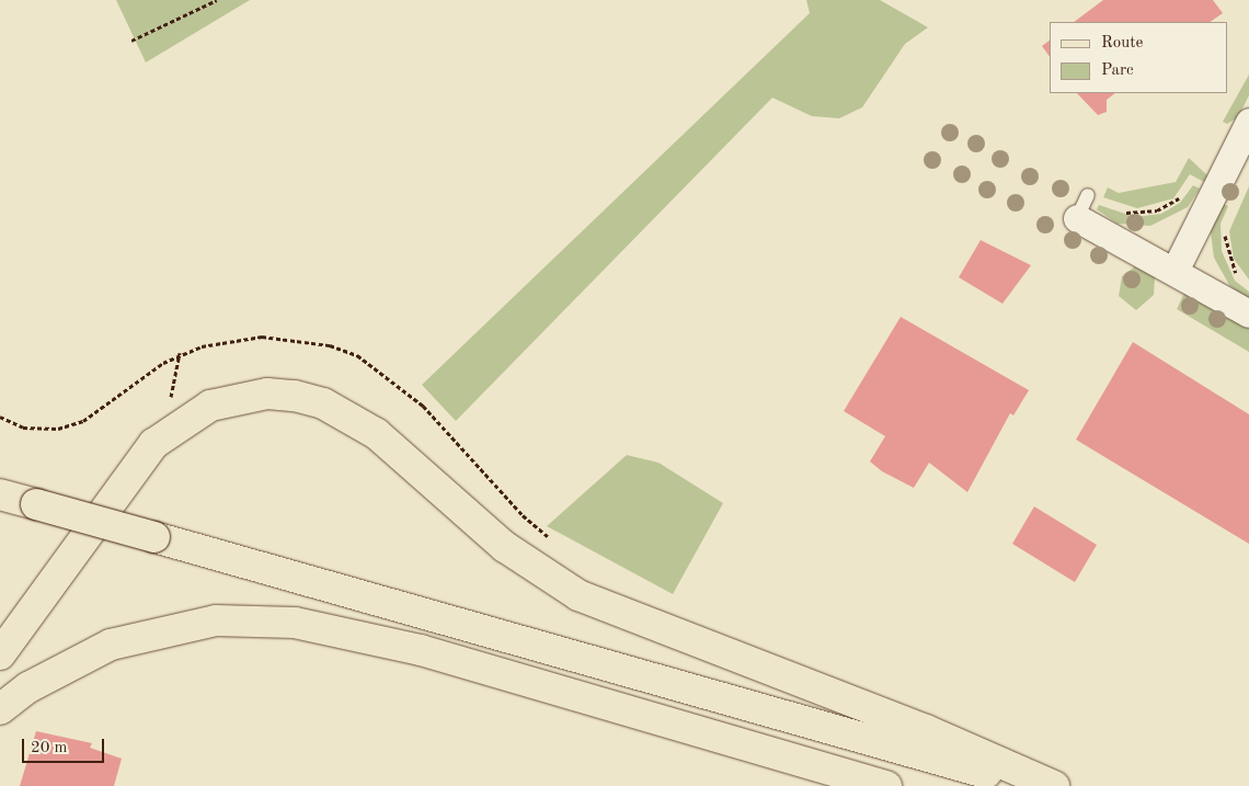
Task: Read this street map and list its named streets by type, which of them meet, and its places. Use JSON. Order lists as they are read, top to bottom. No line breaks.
{"legend":["Route","Parc"],"scale_bar":"20 m"}
